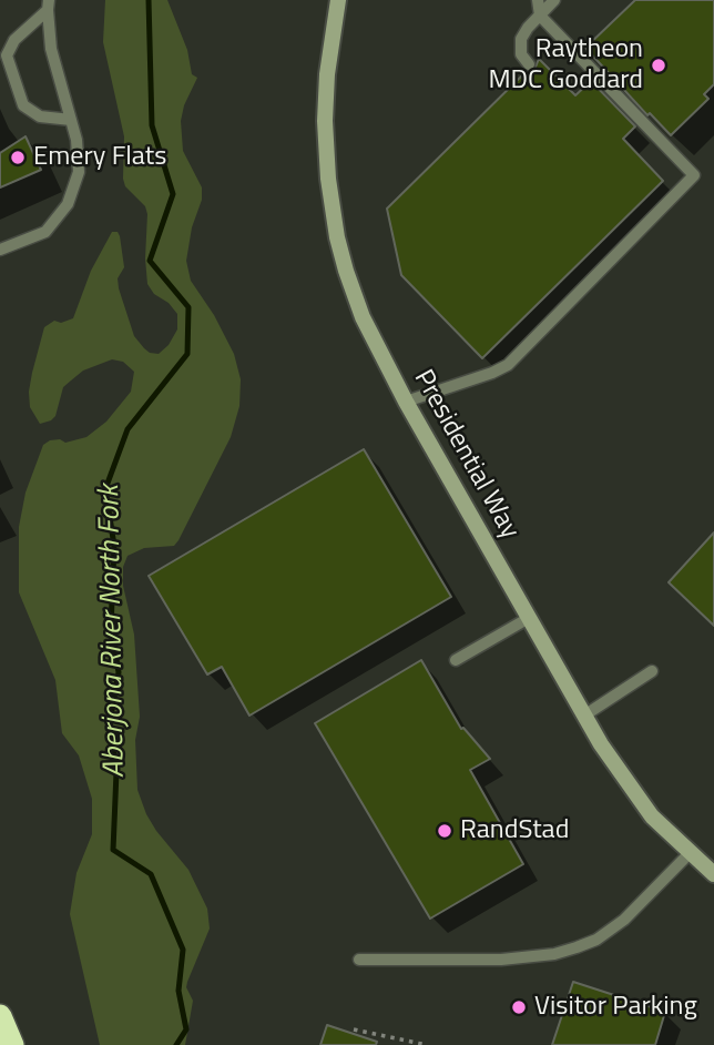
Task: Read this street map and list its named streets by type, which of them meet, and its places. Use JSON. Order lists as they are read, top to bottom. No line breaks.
{"streets":{"street":["Presidential Way"]},"water":["Aberjona River North Fork"],"places":["Raytheon MDC Goddard","Emery Flats","RandStad","Visitor Parking"]}
